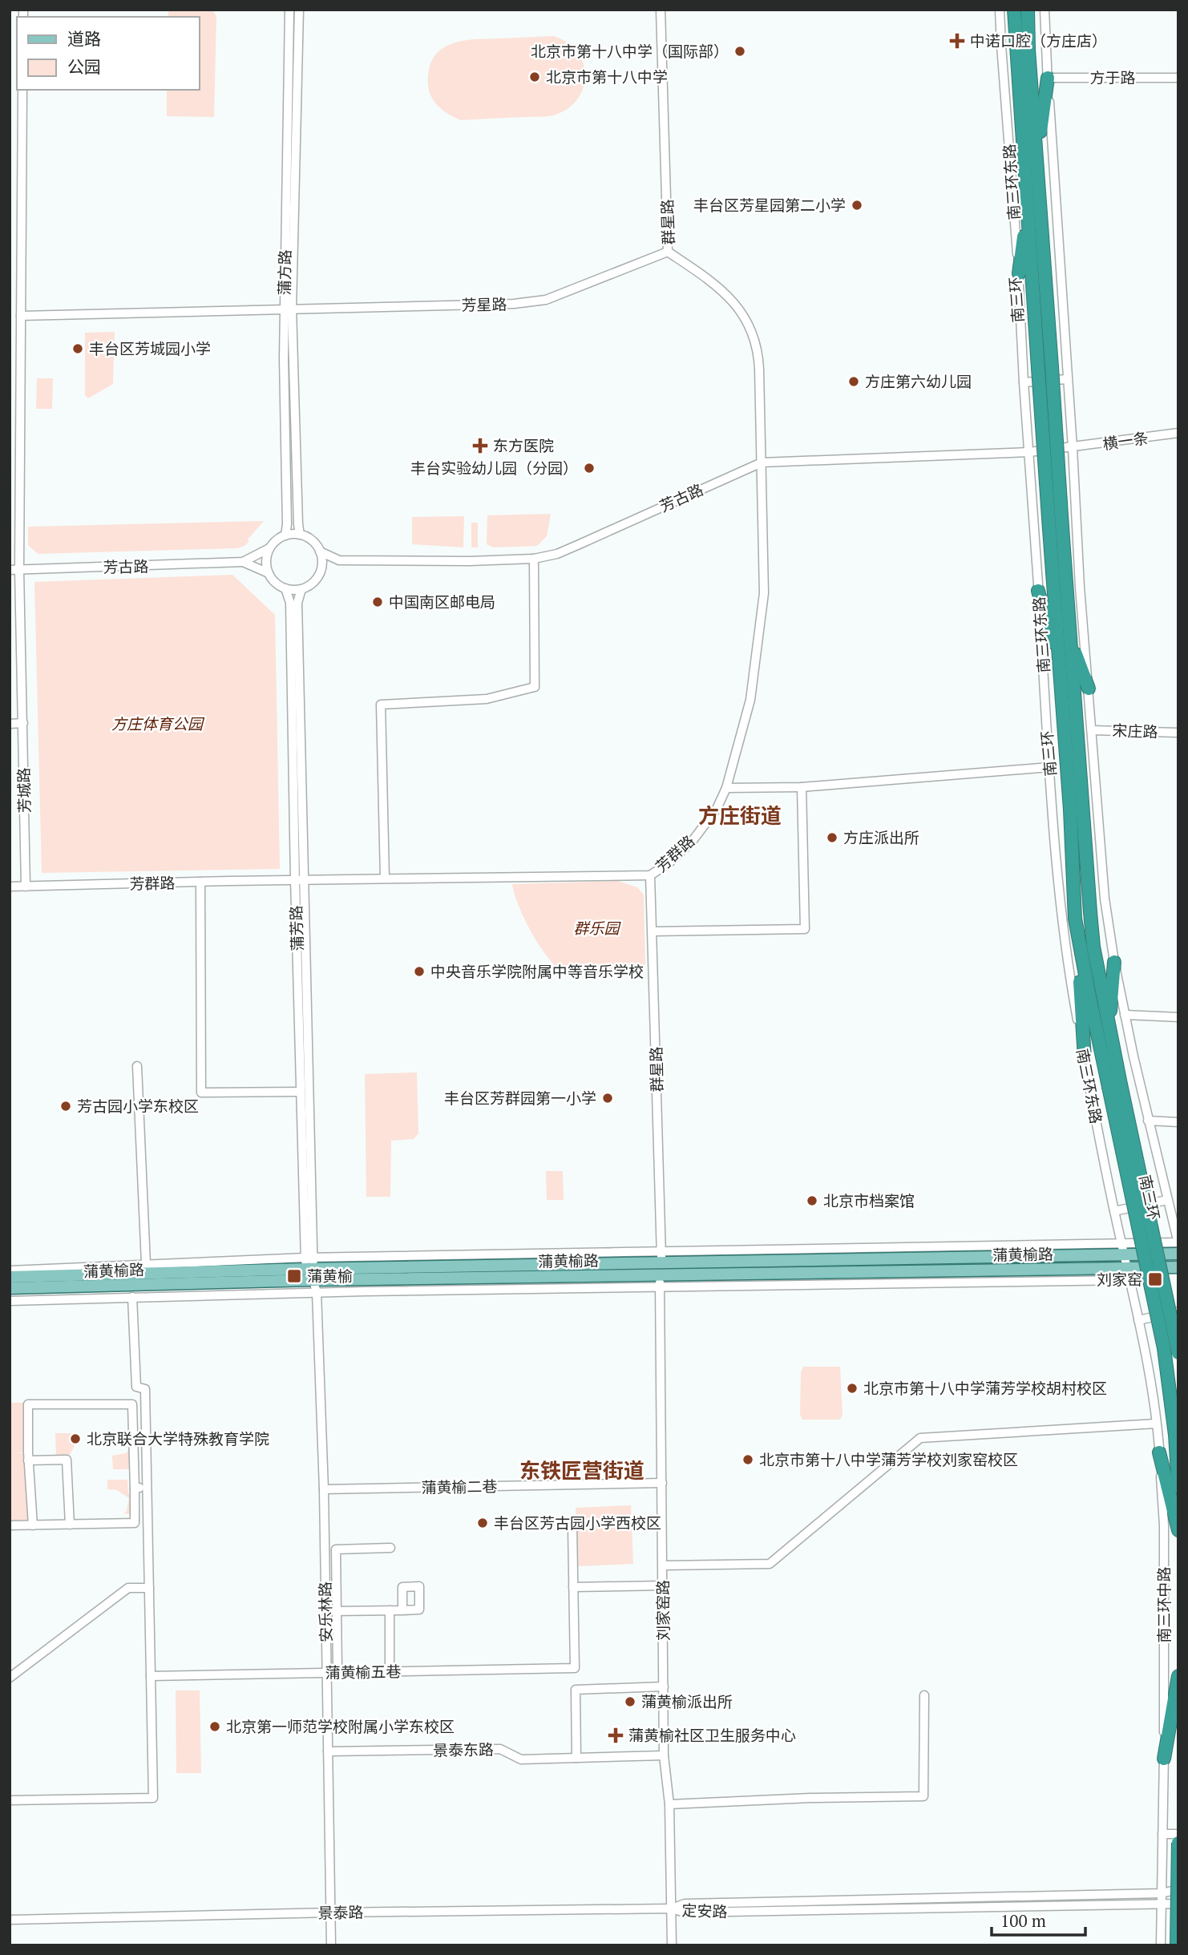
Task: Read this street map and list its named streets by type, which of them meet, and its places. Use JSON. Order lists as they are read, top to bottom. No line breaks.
{"streets":{"highway":["南三环"],"main road":["蒲黄榆路"],"street":["方于路","南三环东路","群星路","蒲方路","芳星路","横一条","芳古路","宋庄路","芳城路","芳群路","蒲芳路","蒲黄榆二巷","南三环中路","刘家窑路","安乐林路","蒲黄榆五巷","景泰东路","定安路","景泰路"]},"crossings":[["南三环东路","横一条"],["南三环东路","芳古路"],["南三环东路","蒲黄榆路"],["南三环东路","南三环中路"],["群星路","芳星路"],["群星路","芳古路"],["群星路","芳群路"],["群星路","蒲黄榆路"],["群星路","刘家窑路"],["蒲方路","芳星路"],["蒲方路","蒲芳路"],["芳星路","芳城路"],["横一条","芳古路"],["芳古路","芳城路"],["芳古路","芳群路"],["芳城路","芳群路"],["芳群路","蒲芳路"],["蒲芳路","蒲黄榆路"],["蒲芳路","安乐林路"],["蒲黄榆路","南三环中路"],["蒲黄榆路","刘家窑路"],["蒲黄榆路","安乐林路"],["蒲黄榆二巷","刘家窑路"],["蒲黄榆二巷","安乐林路"],["南三环中路","定安路"],["刘家窑路","景泰东路"],["刘家窑路","定安路"],["刘家窑路","景泰路"],["安乐林路","蒲黄榆五巷"],["安乐林路","景泰东路"],["安乐林路","景泰路"],["定安路","景泰路"]],"districts":["方庄街道","东铁匠营街道"],"parks":["方庄体育公园","群乐园"],"places":{"health":["中诺口腔（方庄店）","东方医院","蒲黄榆社区卫生服务中心"],"other":["北京市第十八中学（国际部）","北京市第十八中学","丰台区芳星园第二小学","丰台区芳城园小学","方庄第六幼儿园","丰台实验幼儿园（分园）","中国南区邮电局","方庄派出所","中央音乐学院附属中等音乐学校","丰台区芳群园第一小学","芳古园小学东校区","北京市档案馆","北京市第十八中学蒲芳学校胡村校区","北京联合大学特殊教育学院","北京市第十八中学蒲芳学校刘家窑校区","丰台区芳古园小学西校区","蒲黄榆派出所","北京第一师范学校附属小学东校区"],"transit":["蒲黄榆","刘家窑"]},"legend":["道路","公园"],"scale_bar":"100 m"}
